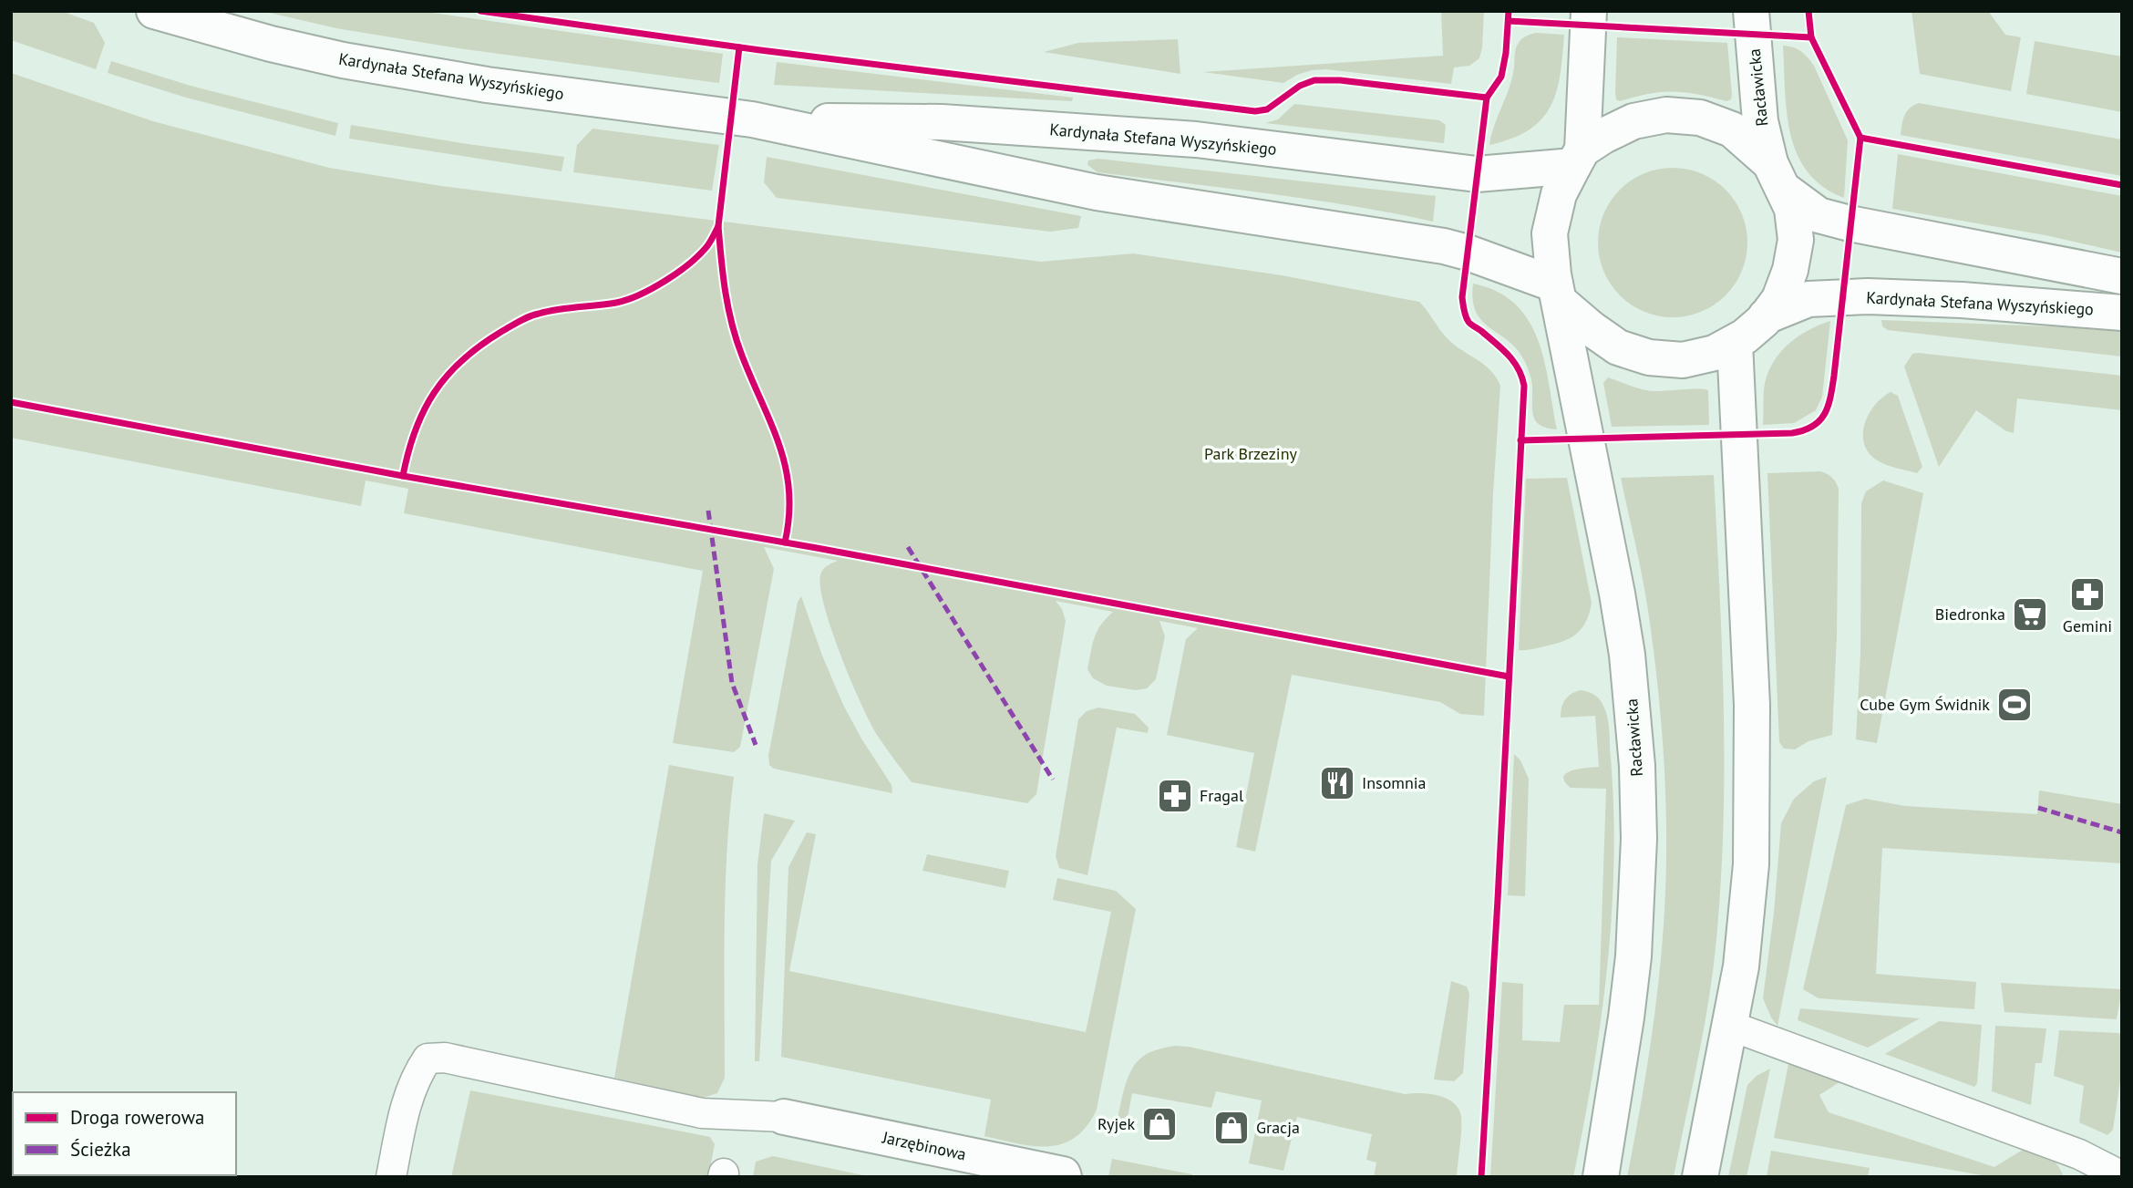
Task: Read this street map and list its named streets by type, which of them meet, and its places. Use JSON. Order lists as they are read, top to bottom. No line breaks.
{"streets":{"street":["Kardynała Stefana Wyszyńskiego","Racławicka","Jarzębinowa"]},"crossings":[["Kardynała Stefana Wyszyńskiego","Racławicka"]],"parks":["Park Brzeziny"],"places":{"pharmacy":["Gemini","Fragal"],"supermarket":["Biedronka"],"sports":["Cube Gym Świdnik"],"restaurant":["Insomnia"],"shop":["Ryjek","Gracja"]},"legend":["Droga rowerowa","Ścieżka"]}
